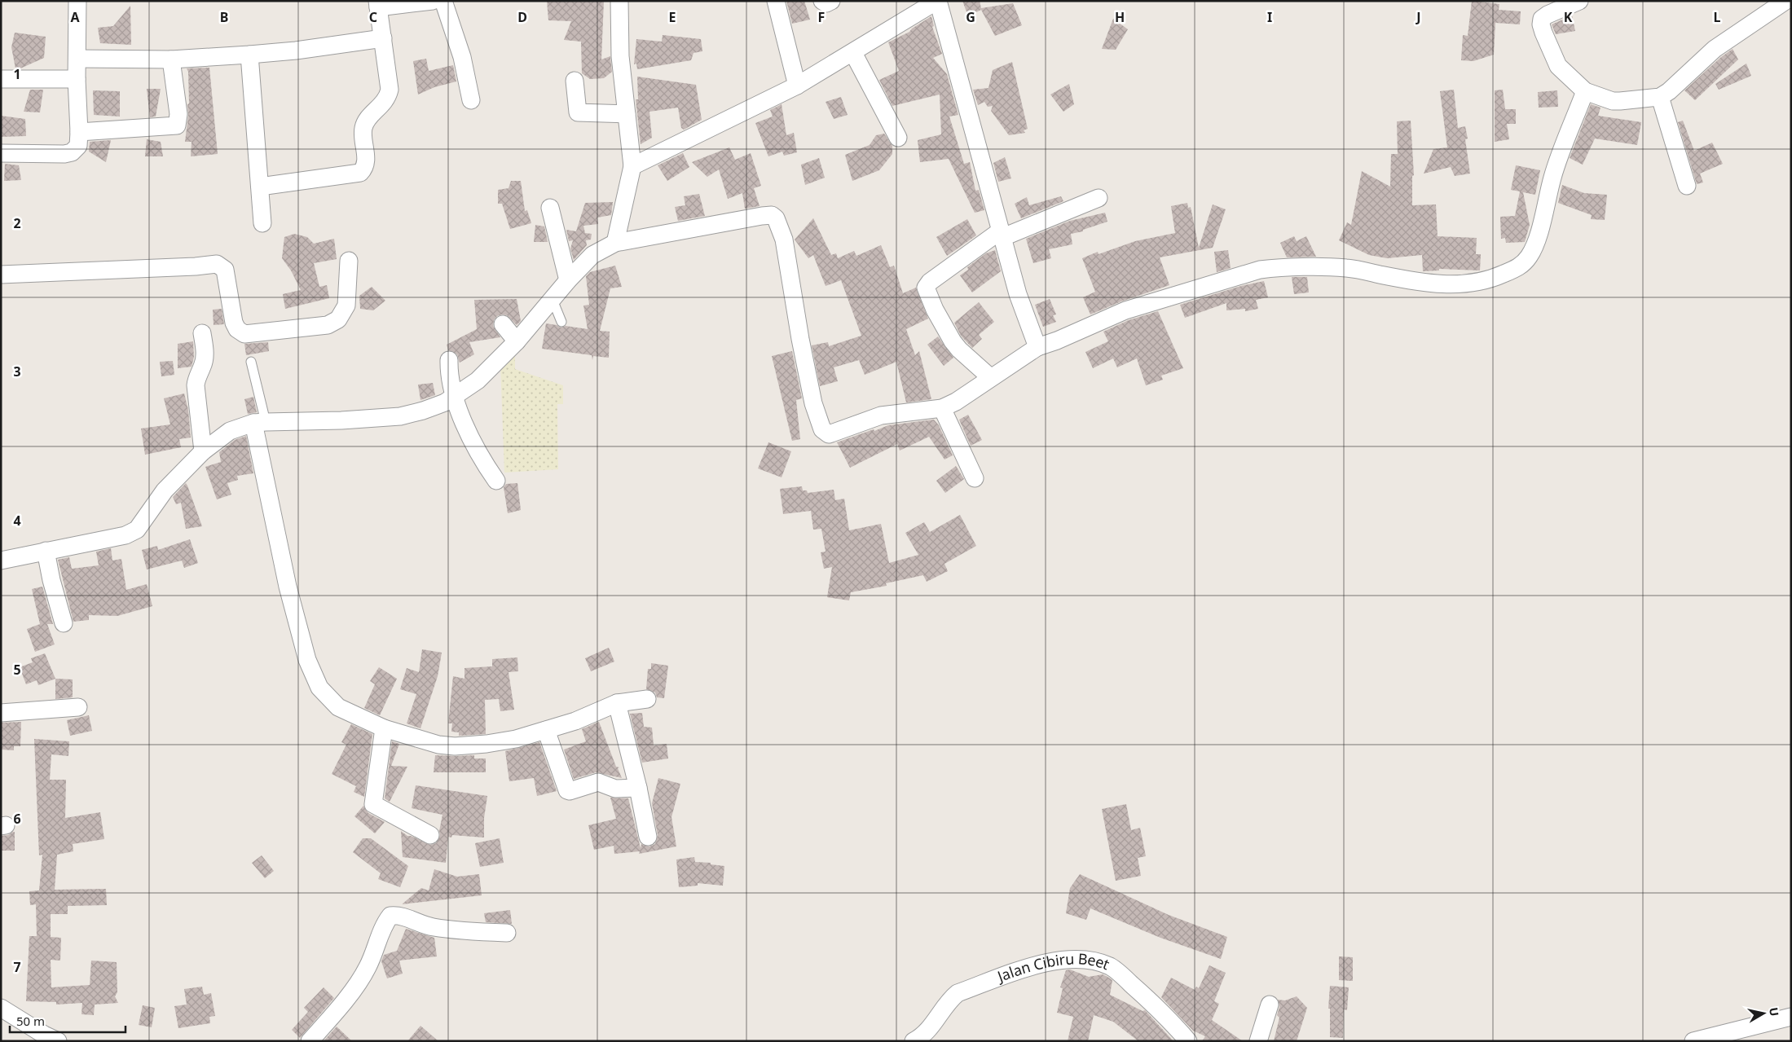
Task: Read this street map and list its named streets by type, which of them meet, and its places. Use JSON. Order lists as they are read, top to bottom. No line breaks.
{"streets":{"street":["Jalan Cibiru Beet"]},"scale_bar":"50 m","north":"right","grid":{"columns":["A","B","C","D","E","F","G","H","I","J","K","L"],"rows":["1","2","3","4","5","6","7"]}}
